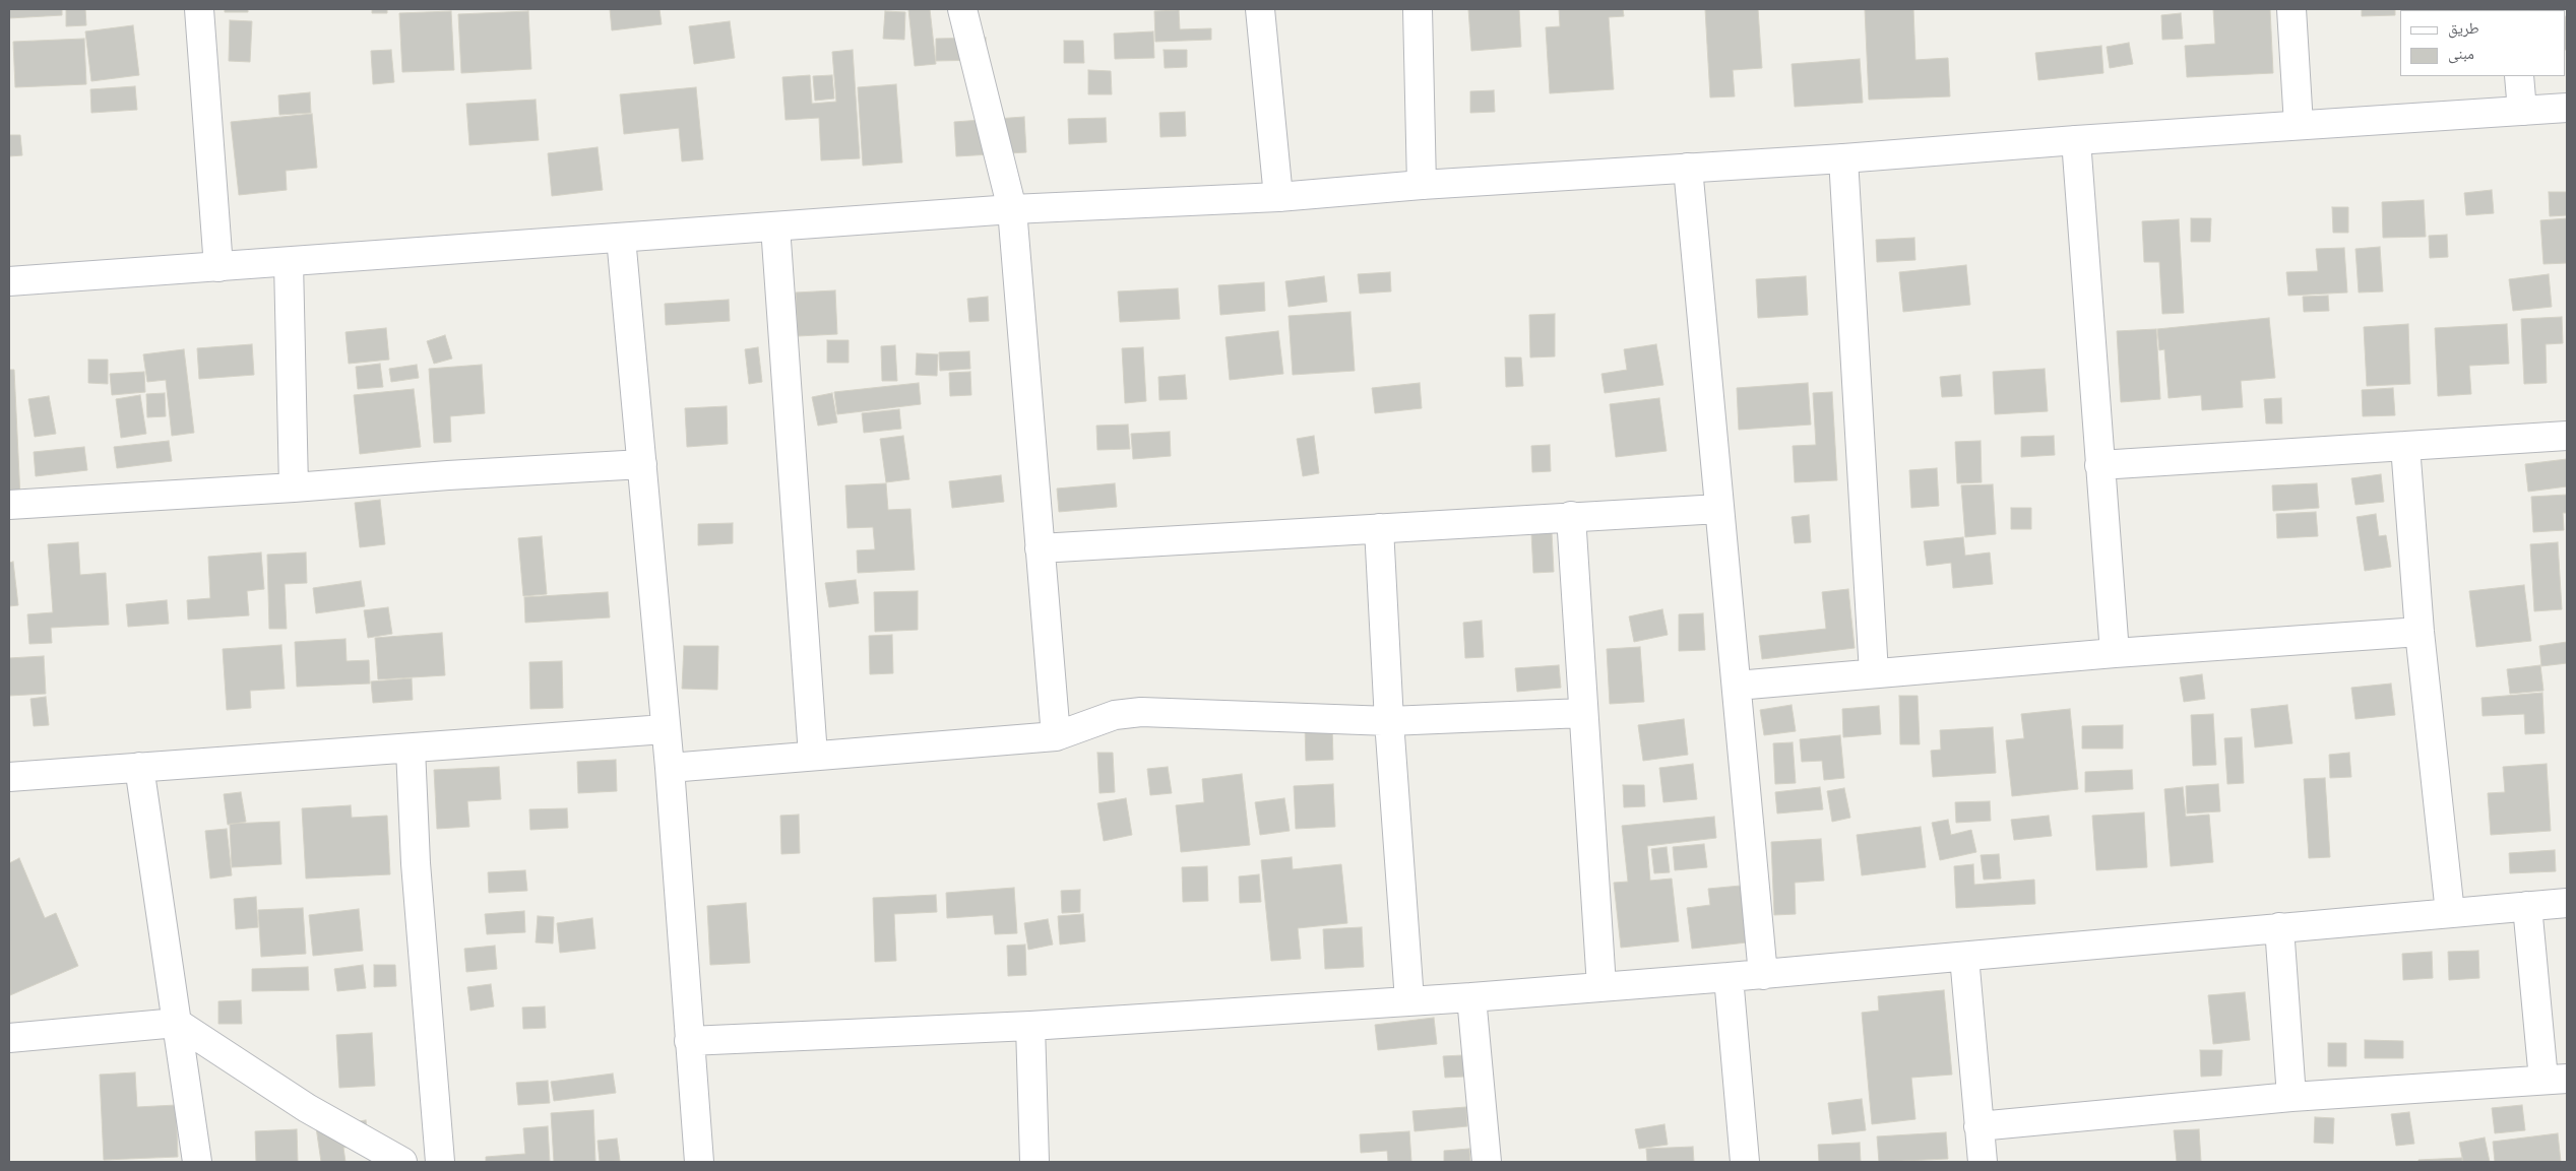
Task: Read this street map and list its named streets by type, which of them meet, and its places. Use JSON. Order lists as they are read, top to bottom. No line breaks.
{"legend":["طريق","مبنى"]}
